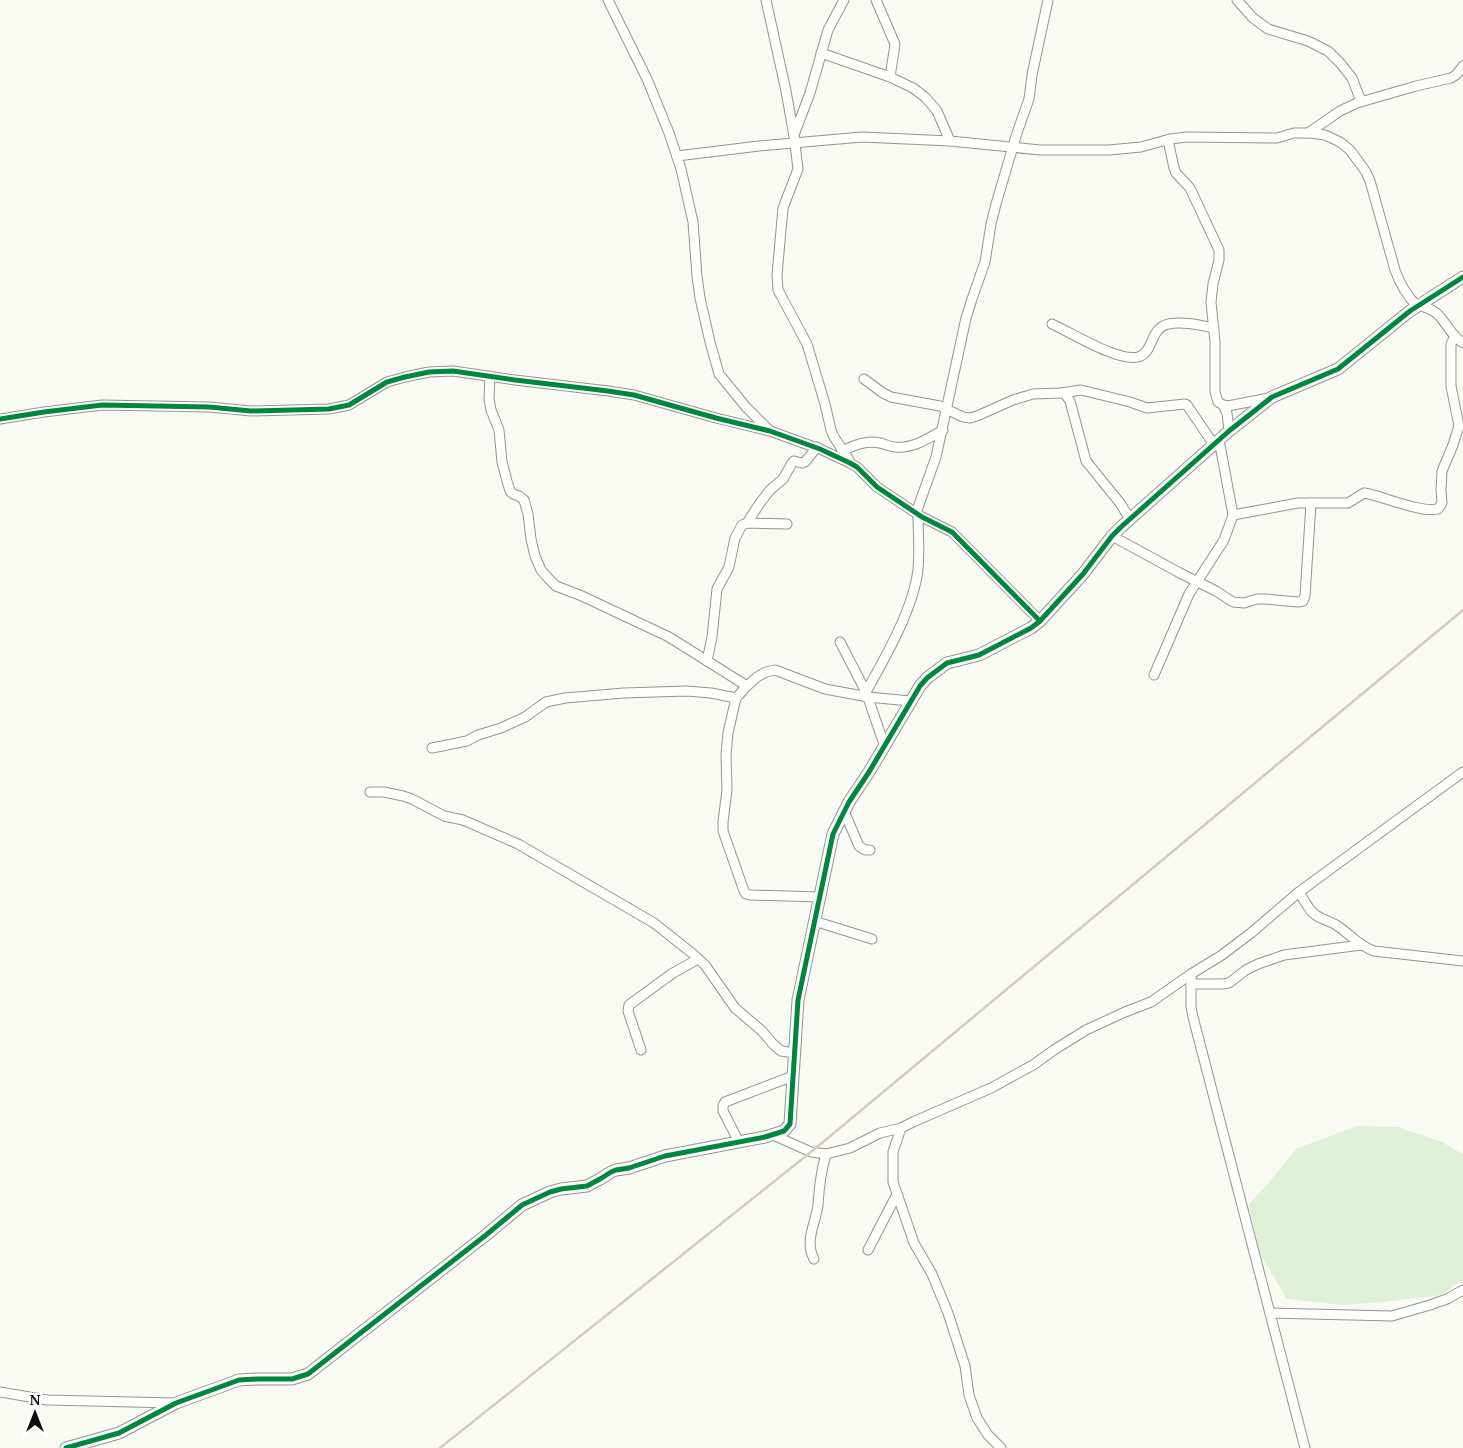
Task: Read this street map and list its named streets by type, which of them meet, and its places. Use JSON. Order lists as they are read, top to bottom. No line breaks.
{"north":"top"}
